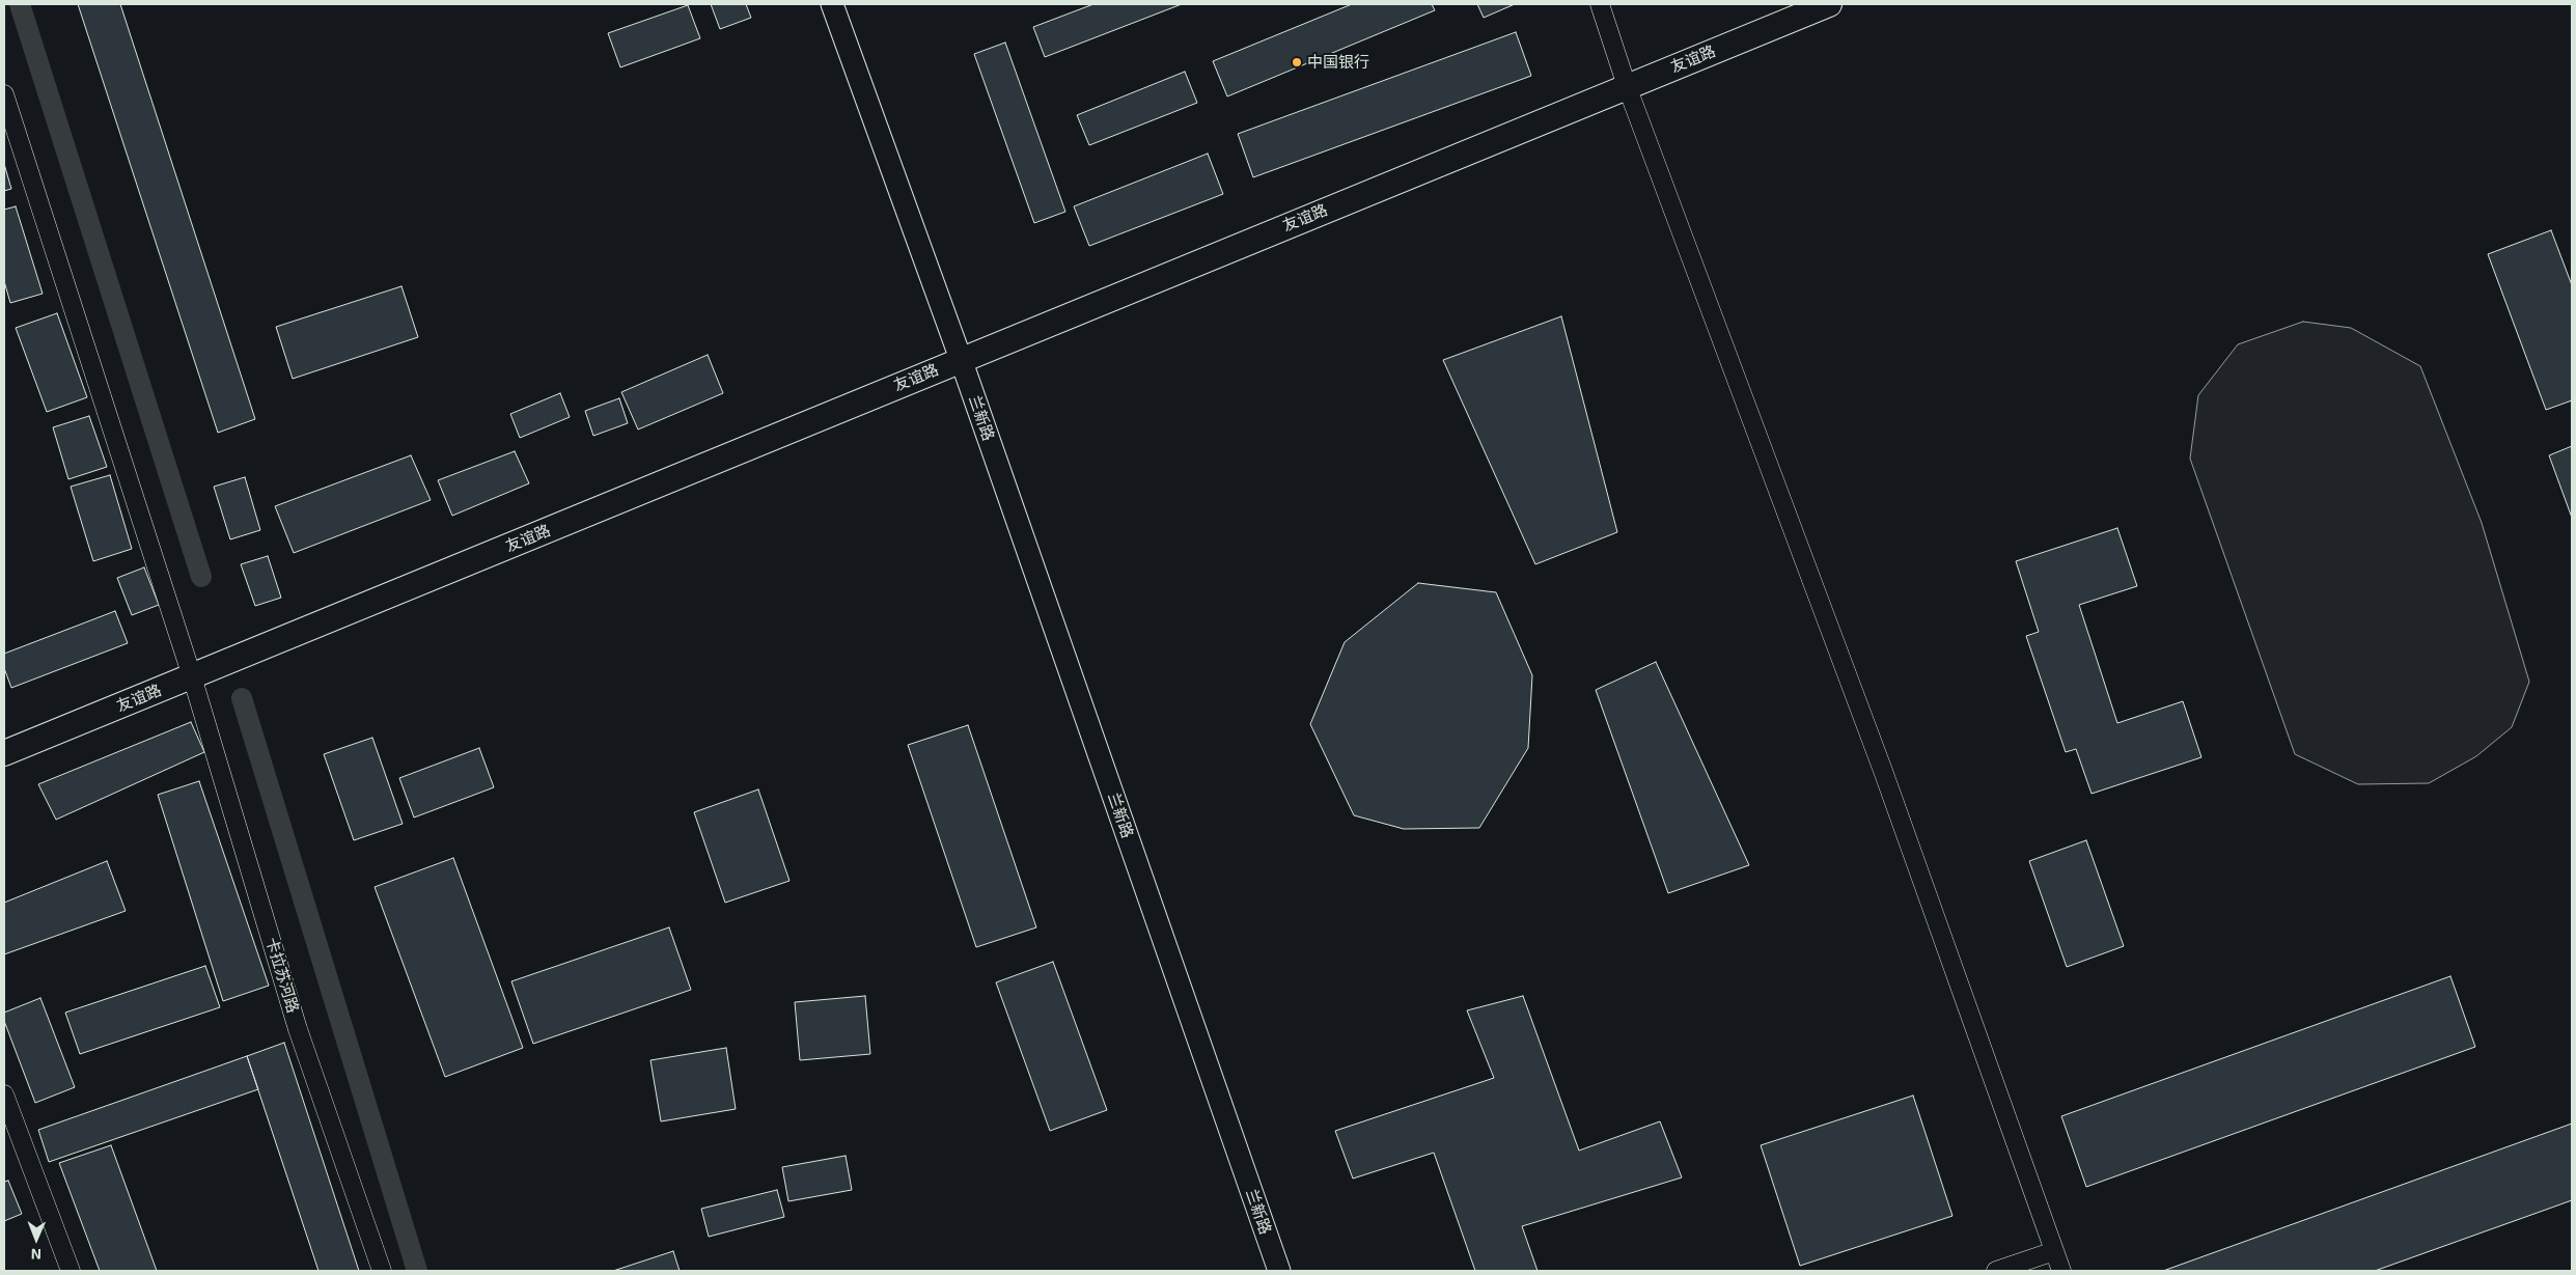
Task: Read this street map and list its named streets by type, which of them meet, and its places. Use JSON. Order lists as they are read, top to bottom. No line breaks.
{"streets":{"main road":["友谊路"],"street":["兰新路","卡拉苏河路"]},"crossings":[["友谊路","兰新路"],["友谊路","卡拉苏河路"]],"places":["中国银行"],"north":"bottom"}
